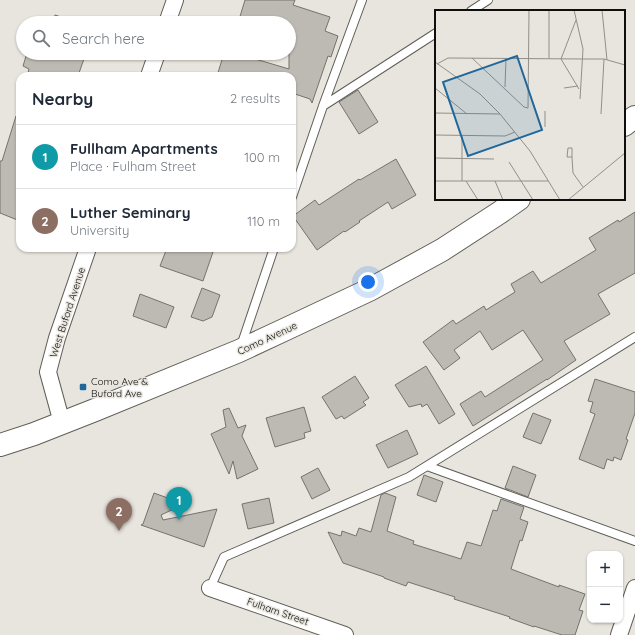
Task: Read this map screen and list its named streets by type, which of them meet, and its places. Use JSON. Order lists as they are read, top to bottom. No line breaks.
{"streets":{"main road":["Como Avenue"],"street":["West Buford Avenue","Fulham Street"]},"crossings":[["West Buford Avenue","Como Avenue"]],"places":{"transit":["Como Ave & Buford Ave"]},"page":{"search":"Search here","heading":["Nearby","2 results"],"list":[{"mark":"1","name":"Fullham Apartments","note":"Place · Fulham Street","value":"100 m"},{"mark":"2","name":"Luther Seminary","note":"University","value":"110 m"}],"pins":["1","2"],"map_buttons":["+","−"]}}
